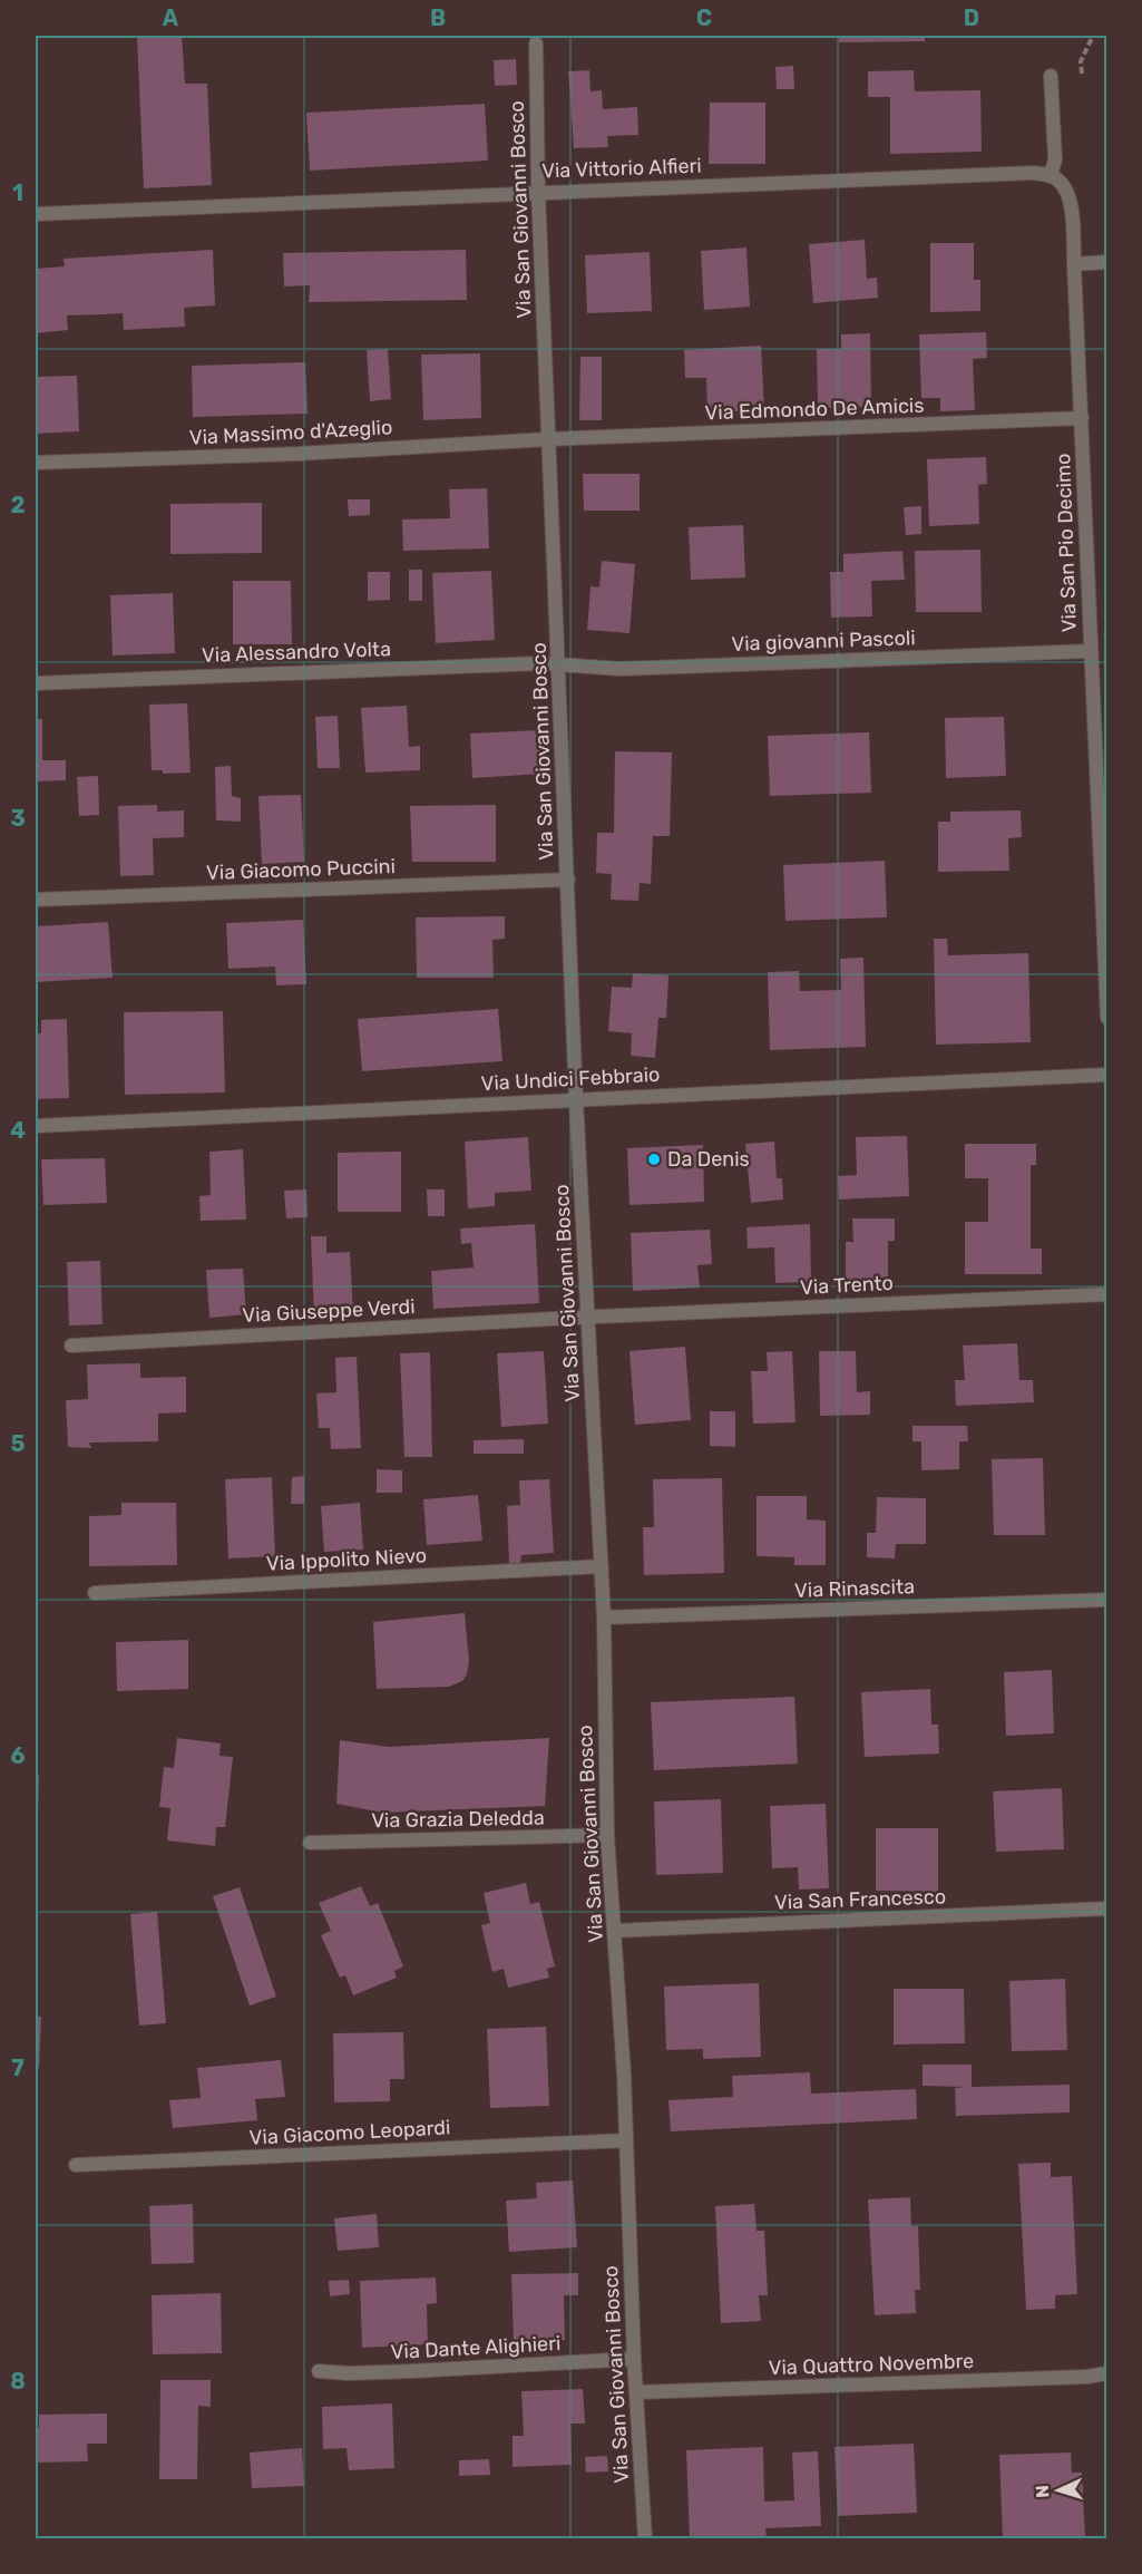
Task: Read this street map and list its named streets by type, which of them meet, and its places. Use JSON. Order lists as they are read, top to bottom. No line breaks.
{"streets":{"street":["Via Vittorio Alfieri","Via San Giovanni Bosco","Via Edmondo De Amicis","Via Massimo d'Azeglio","Via San Pio Decimo","Via giovanni Pascoli","Via Alessandro Volta","Via Giacomo Puccini","Via Undici Febbraio","Via Trento","Via Giuseppe Verdi","Via Ippolito Nievo","Via Rinascita","Via Grazia Deledda","Via San Francesco","Via Giacomo Leopardi","Via Dante Alighieri","Via Quattro Novembre"]},"crossings":[["Via Vittorio Alfieri","Via San Giovanni Bosco"],["Via Vittorio Alfieri","Via San Pio Decimo"],["Via San Giovanni Bosco","Via Edmondo De Amicis"],["Via San Giovanni Bosco","Via Massimo d'Azeglio"],["Via San Giovanni Bosco","Via giovanni Pascoli"],["Via San Giovanni Bosco","Via Alessandro Volta"],["Via San Giovanni Bosco","Via Giacomo Puccini"],["Via San Giovanni Bosco","Via Undici Febbraio"],["Via San Giovanni Bosco","Via Trento"],["Via San Giovanni Bosco","Via Giuseppe Verdi"],["Via San Giovanni Bosco","Via Ippolito Nievo"],["Via San Giovanni Bosco","Via Rinascita"],["Via San Giovanni Bosco","Via Grazia Deledda"],["Via San Giovanni Bosco","Via San Francesco"],["Via San Giovanni Bosco","Via Giacomo Leopardi"],["Via San Giovanni Bosco","Via Dante Alighieri"],["Via San Giovanni Bosco","Via Quattro Novembre"],["Via Edmondo De Amicis","Via Massimo d'Azeglio"],["Via Edmondo De Amicis","Via San Pio Decimo"],["Via San Pio Decimo","Via giovanni Pascoli"],["Via giovanni Pascoli","Via Alessandro Volta"],["Via Trento","Via Giuseppe Verdi"]],"places":["Da Denis"],"north":"left","grid":{"columns":["A","B","C","D"],"rows":["1","2","3","4","5","6","7","8"]}}
